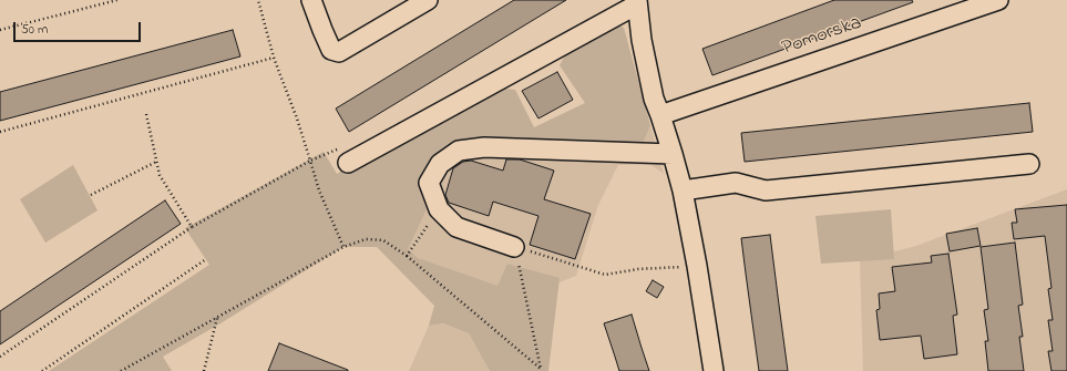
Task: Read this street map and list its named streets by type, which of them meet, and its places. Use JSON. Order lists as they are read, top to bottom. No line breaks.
{"streets":{"street":["Pomorska"]},"scale_bar":"50 m"}
